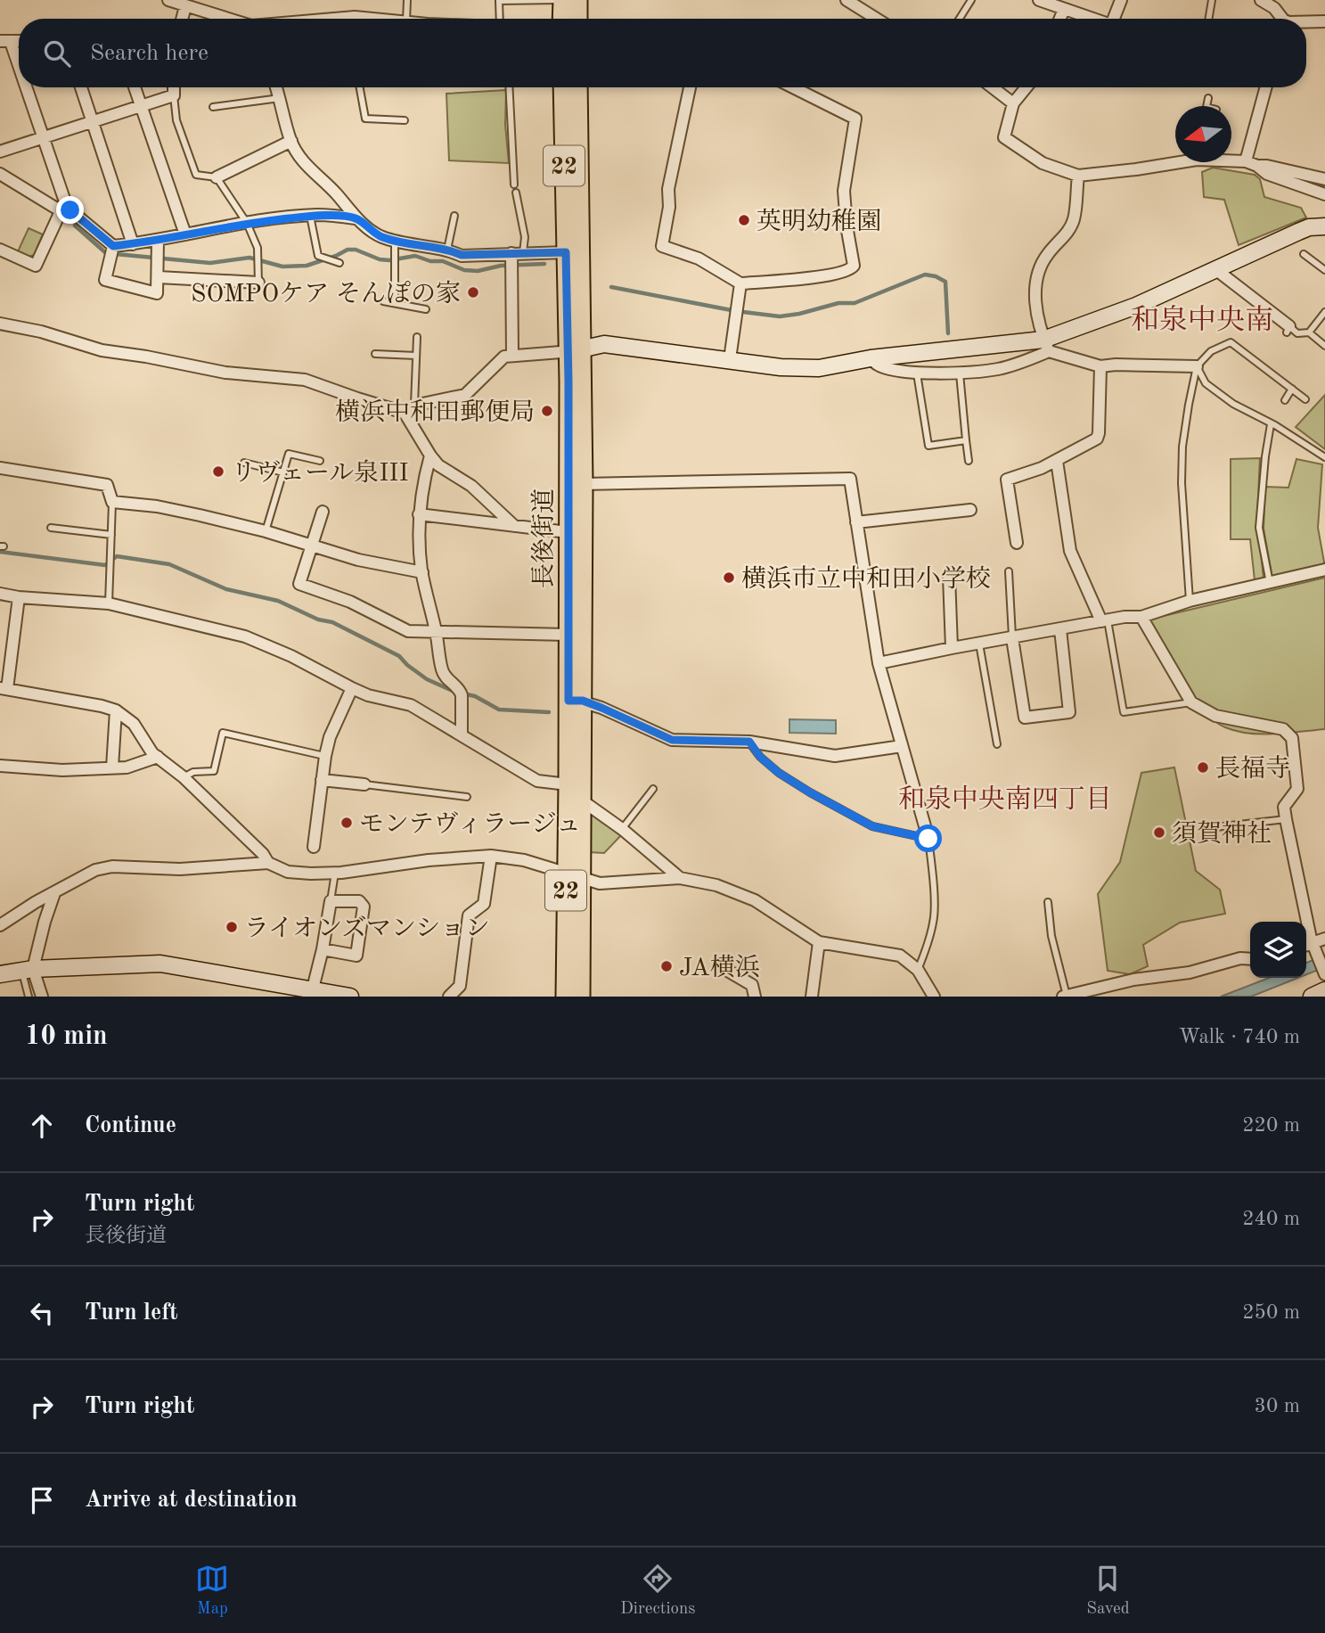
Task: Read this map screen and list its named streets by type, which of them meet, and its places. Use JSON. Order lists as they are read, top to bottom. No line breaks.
{"streets":{"main road":["22","長後街道"]},"districts":["和泉中央南","和泉中央南四丁目"],"places":["英明幼稚園","SOMPOケア そんぽの家","横浜中和田郵便局","リヴェール泉III","横浜市立中和田小学校","長福寺","モンテヴィラージュ","須賀神社","ライオンズマンション","JA横浜"],"north":"left","page":{"search":"Search here","heading":["10 min","Walk · 740 m"],"list":[["Continue","220 m"],["Turn right","長後街道","240 m"],["Turn left","250 m"],["Turn right","30 m"],"Arrive at destination"],"nav":["Map","Directions","Saved"]}}
